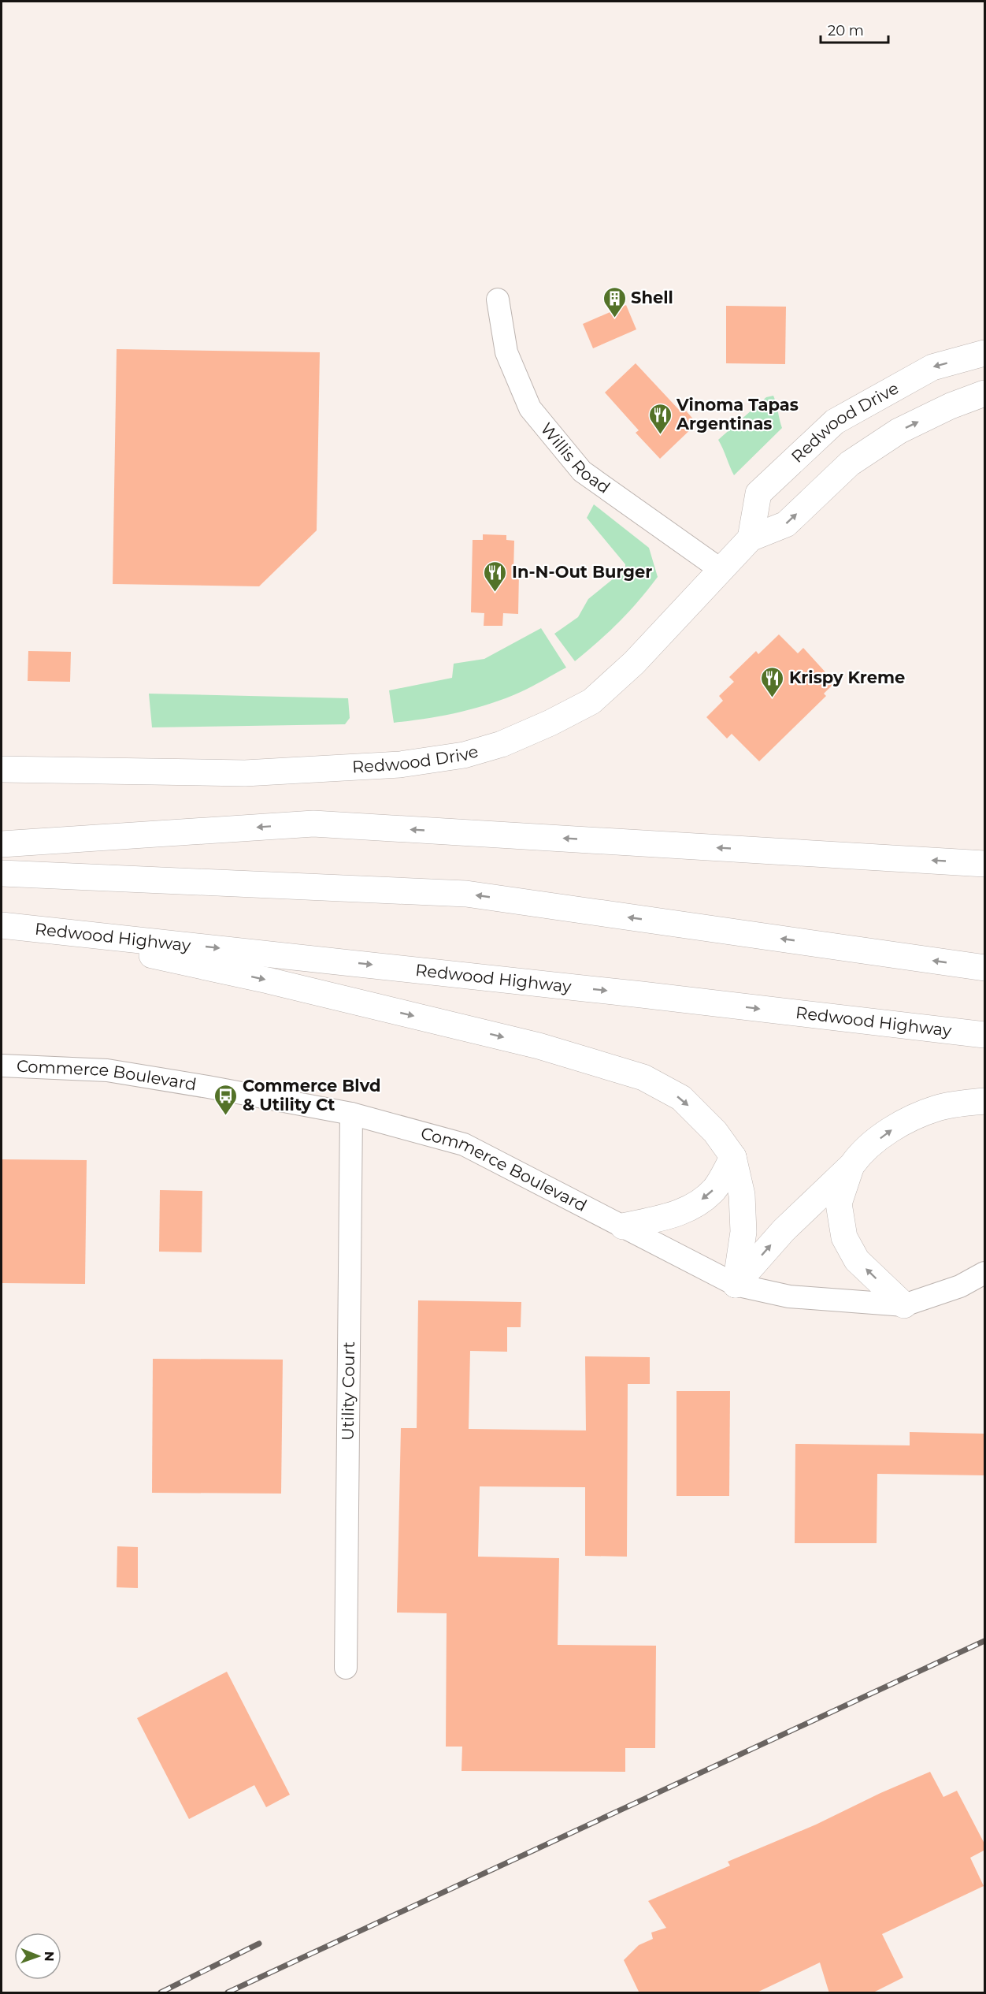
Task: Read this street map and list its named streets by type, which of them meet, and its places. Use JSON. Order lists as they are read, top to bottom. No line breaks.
{"streets":{"main road":["Redwood Drive","Redwood Highway"],"street":["Willis Road","Commerce Boulevard","Utility Court"]},"crossings":[["Redwood Drive","Willis Road"],["Commerce Boulevard","Utility Court"]],"places":{"building":["Shell"],"restaurant":["Vinoma Tapas Argentinas","In-N-Out Burger","Krispy Kreme"],"bus stop":["Commerce Blvd & Utility Ct"]},"scale_bar":"20 m","north":"right"}
